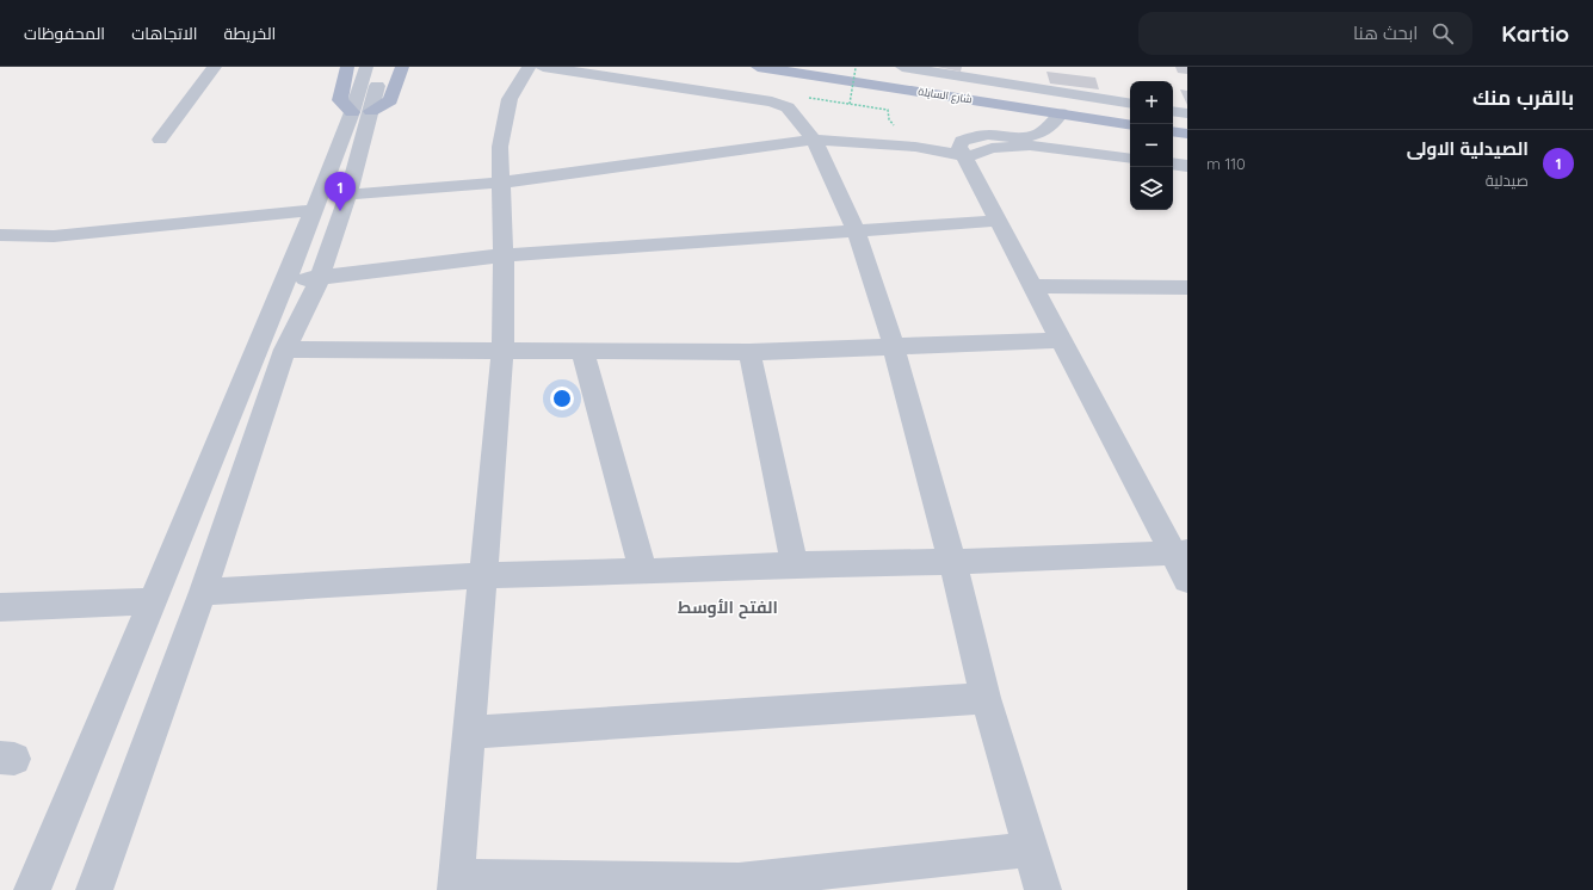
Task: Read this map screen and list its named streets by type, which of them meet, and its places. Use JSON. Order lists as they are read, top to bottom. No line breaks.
{"streets":{"main road":["شارع السايلة"]},"districts":["الفتح الأوسط"],"page":{"header":"Kartio","search":"ابحث هنا","nav":["الخريطة","الاتجاهات","المحفوظات"],"heading":"بالقرب منك","map_buttons":["+","−"],"list":[{"mark":"1","name":"الصيدلية الاولى","note":"صيدلية","value":"110 m"}],"pins":"1"}}
